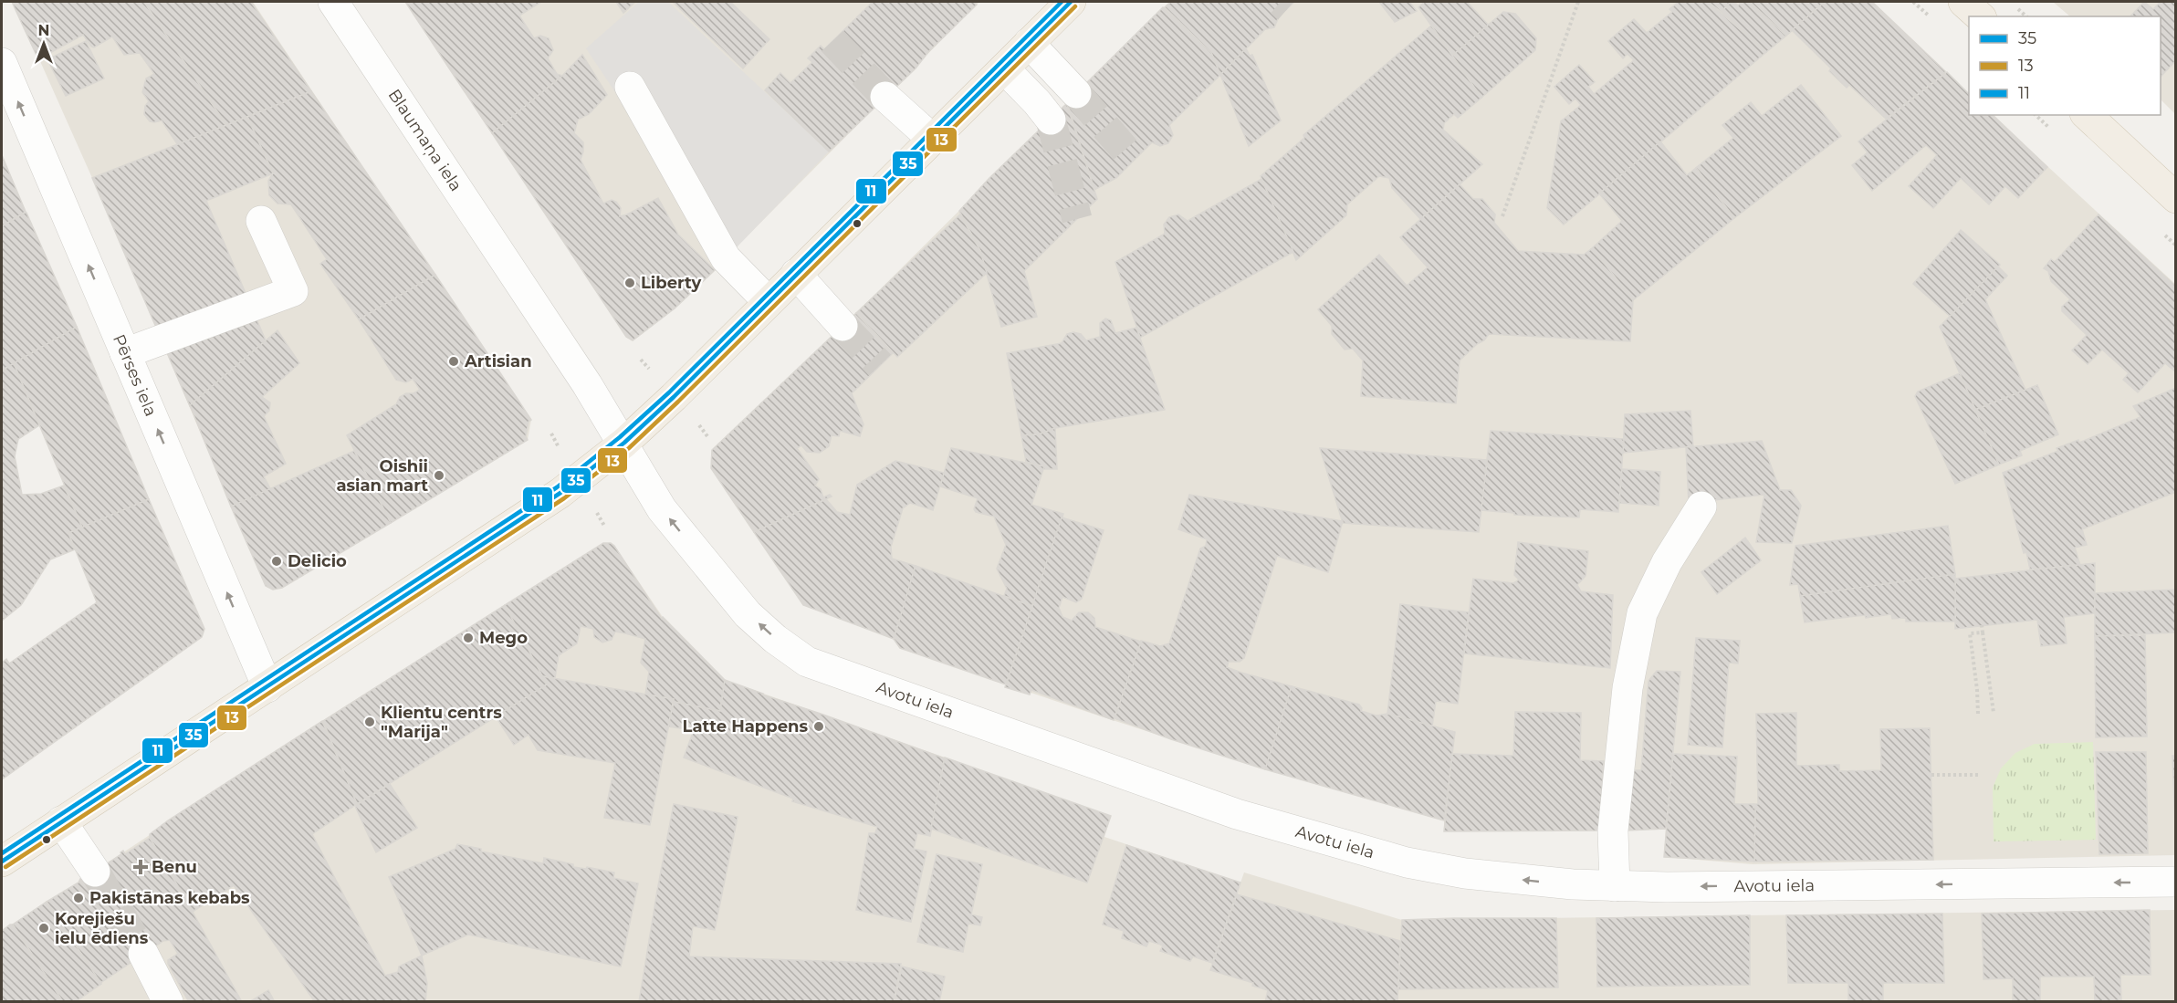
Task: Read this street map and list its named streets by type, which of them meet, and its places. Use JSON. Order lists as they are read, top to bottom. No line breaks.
{"streets":{"street":["Blaumaņa iela","Pērses iela","Avotu iela"]},"crossings":[["Blaumaņa iela","Avotu iela"]],"one_way":["Pērses iela","Avotu iela"],"places":{"other":["Liberty","Artisian","Oishii asian mart","Delicio","Mego","Klientu centrs \"Marija\"","Latte Happens","Pakistānas kebabs","Korejiešu ielu ēdiens"],"health":["Benu"]},"lines":["transit line 35","transit line 11","transit line 13"],"legend":["35","13","11"],"north":"top"}
